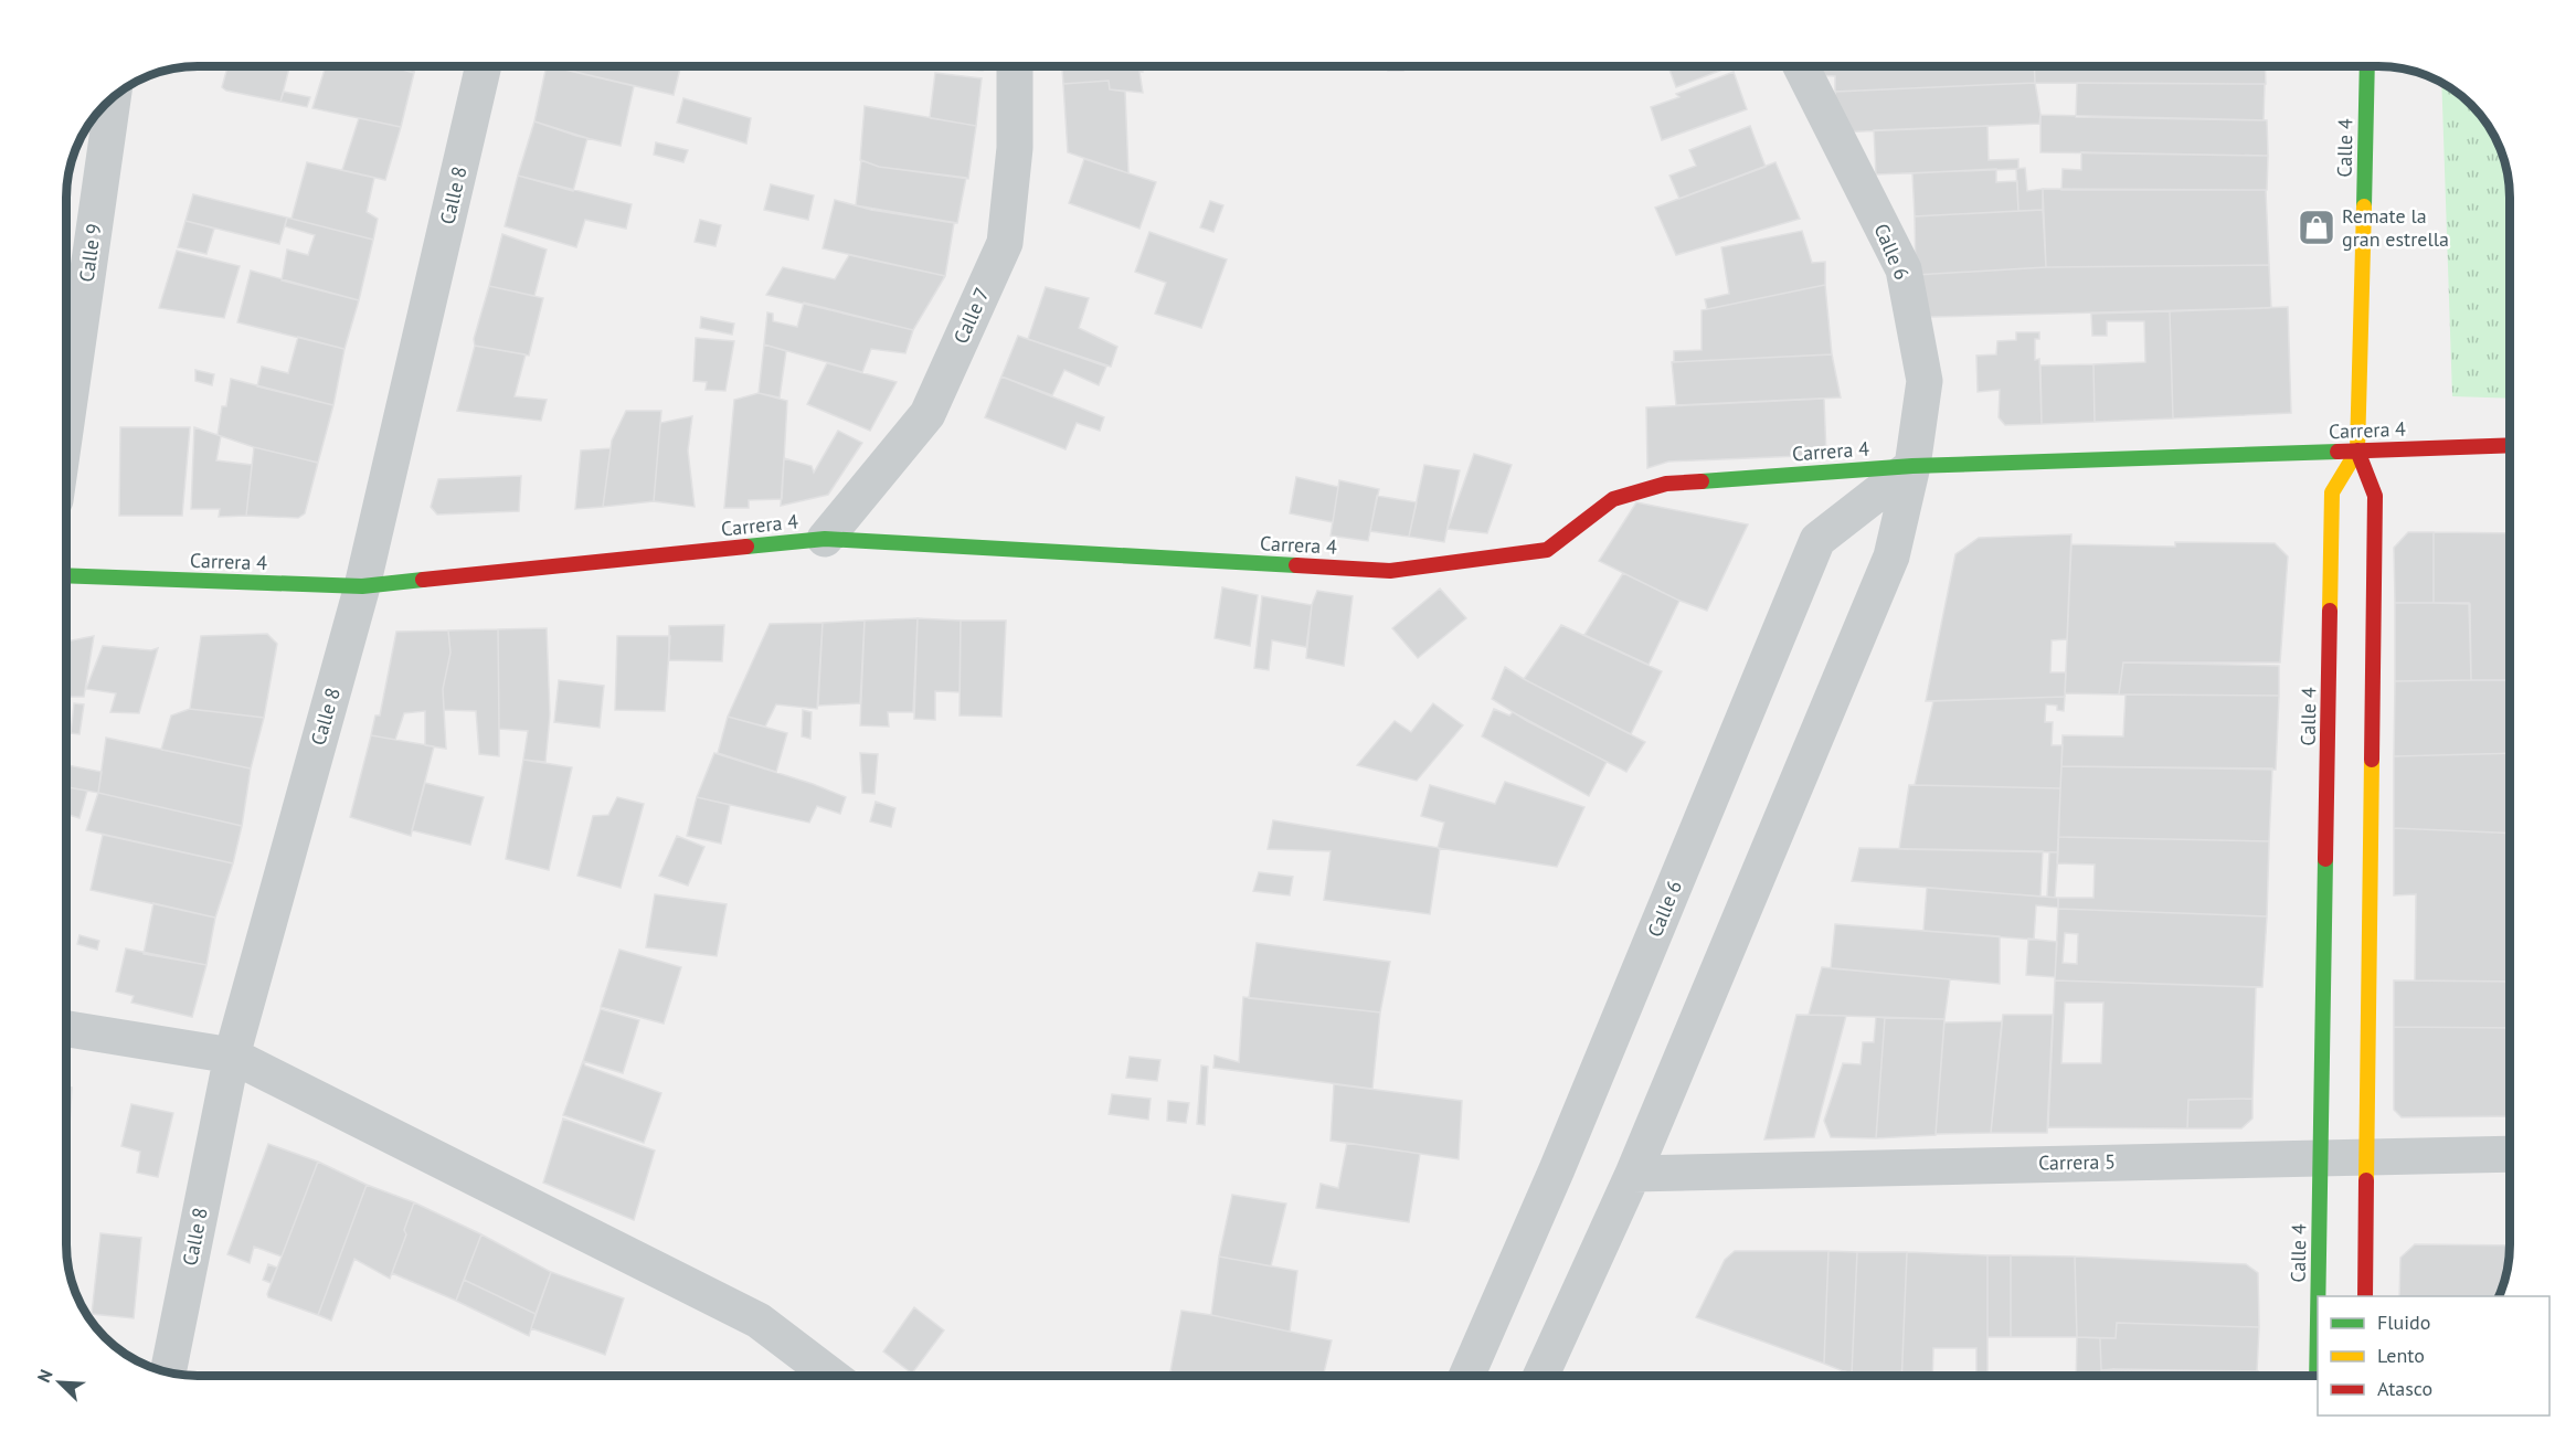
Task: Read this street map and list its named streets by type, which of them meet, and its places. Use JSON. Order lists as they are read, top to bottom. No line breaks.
{"streets":{"street":["Calle 4","Calle 8","Calle 6","Calle 9","Calle 7","Carrera 4","Carrera 5"]},"crossings":[["Calle 4","Carrera 4"],["Calle 4","Carrera 5"],["Calle 8","Carrera 4"],["Calle 6","Carrera 4"],["Calle 6","Carrera 5"],["Calle 7","Carrera 4"]],"places":{"shop":["Remate la gran estrella"]},"legend":["Fluido","Lento","Atasco"],"north":"top left"}
